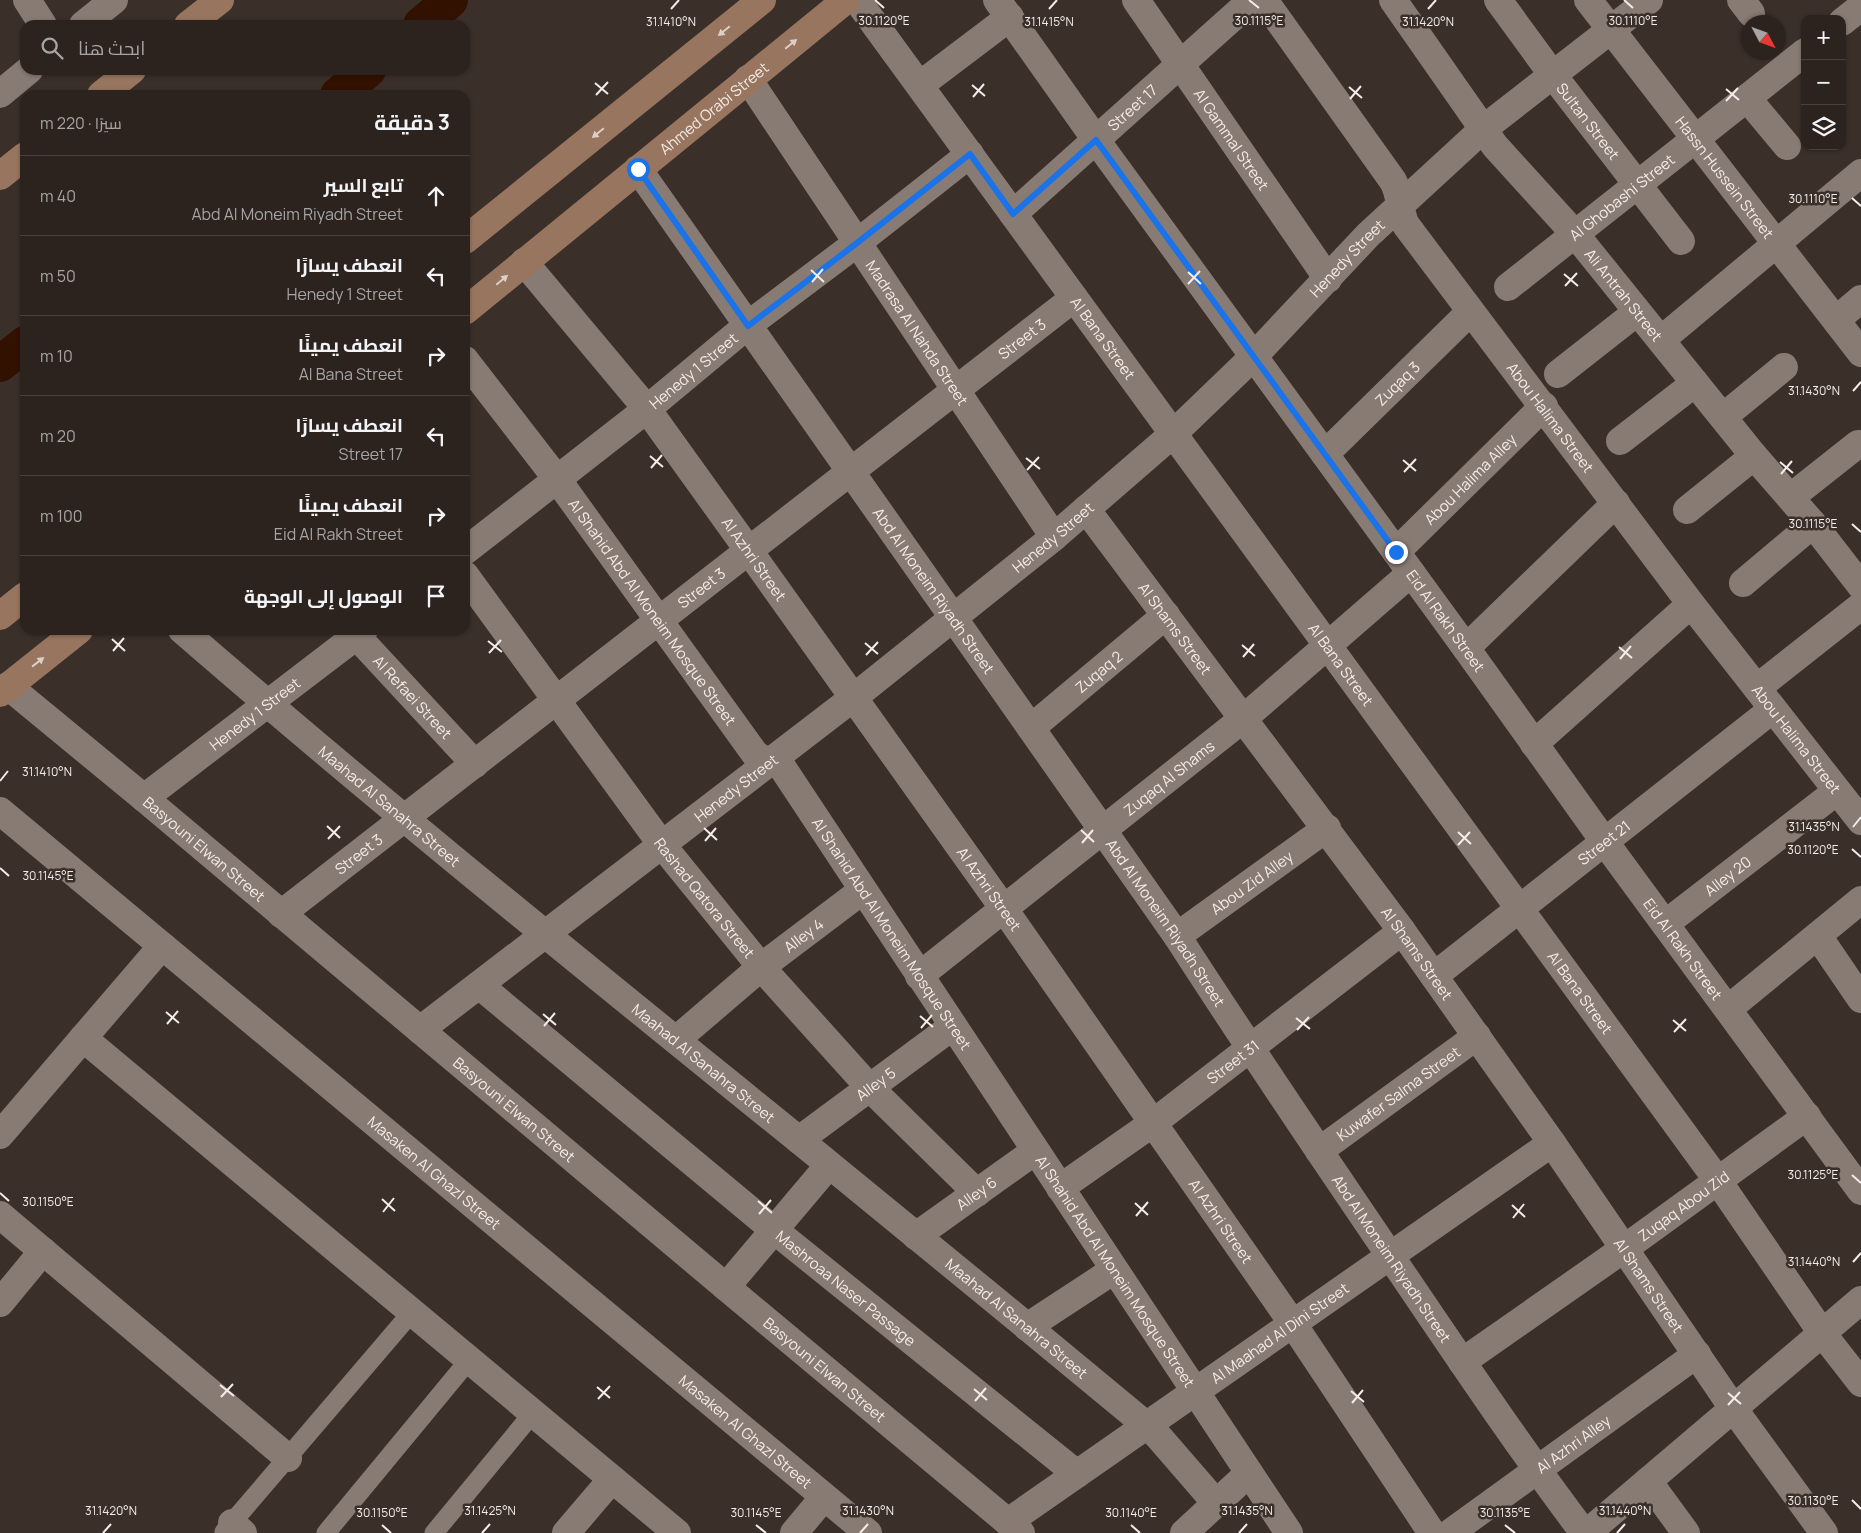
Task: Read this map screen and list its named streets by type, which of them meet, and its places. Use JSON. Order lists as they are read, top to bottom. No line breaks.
{"streets":{"main road":["Ahmed Orabi Street"],"street":["Street 17","Sultan Street","Al Gammal Street","Hassn Hussein Street","Al Ghobashi Street","Henedy Street","Ali Antrah Street","Madrasa Al Nahda Street","Al Bana Street","Street 3","Henedy 1 Street","Zuqaq 3","Abou Halima Street","Abou Halima Alley","Al Azhri Street","Abd Al Moneim Riyadh Street","Al Shahid Abd Al Moneim Mosque Street","Eid Al Rakh Street","Al Shams Street","Zuqaq 2","Al Refaei Street","Zuqaq Al Shams","Maahad Al Sanahra Street","Street 21","Basyouni Elwan Street","Alley 20","Abou Zid Alley","Rashad Qatora Street","Alley 4","Street 31","Alley 5","Kuwafer Salma Street","Masaken Al Ghazl Street","Alley 6","Zuqaq Abou Zid","Mashroaa Naser Passage","Al Maahad Al Dini Street","Al Azhri Alley"]},"crossings":[["Ahmed Orabi Street","Madrasa Al Nahda Street"],["Ahmed Orabi Street","Al Azhri Street"],["Ahmed Orabi Street","Abd Al Moneim Riyadh Street"],["Street 17","Al Gammal Street"],["Street 17","Al Bana Street"],["Street 17","Eid Al Rakh Street"],["Sultan Street","Al Ghobashi Street"],["Sultan Street","Henedy Street"],["Al Gammal Street","Henedy Street"],["Hassn Hussein Street","Al Ghobashi Street"],["Hassn Hussein Street","Henedy Street"],["Al Ghobashi Street","Ali Antrah Street"],["Henedy Street","Ali Antrah Street"],["Henedy Street","Madrasa Al Nahda Street"],["Henedy Street","Al Bana Street"],["Henedy Street","Abou Halima Street"],["Henedy Street","Al Azhri Street"],["Henedy Street","Abd Al Moneim Riyadh Street"],["Henedy Street","Al Shahid Abd Al Moneim Mosque Street"],["Henedy Street","Eid Al Rakh Street"],["Henedy Street","Al Shams Street"],["Henedy Street","Maahad Al Sanahra Street"],["Henedy Street","Basyouni Elwan Street"],["Henedy Street","Rashad Qatora Street"],["Henedy Street","Mashroaa Naser Passage"],["Madrasa Al Nahda Street","Street 3"],["Madrasa Al Nahda Street","Henedy 1 Street"],["Al Bana Street","Street 3"],["Al Bana Street","Henedy 1 Street"],["Al Bana Street","Zuqaq Al Shams"],["Al Bana Street","Street 21"],["Al Bana Street","Zuqaq Abou Zid"],["Street 3","Al Azhri Street"],["Street 3","Abd Al Moneim Riyadh Street"],["Street 3","Al Shahid Abd Al Moneim Mosque Street"],["Street 3","Al Refaei Street"],["Street 3","Maahad Al Sanahra Street"],["Street 3","Basyouni Elwan Street"],["Street 3","Rashad Qatora Street"],["Henedy 1 Street","Al Azhri Street"],["Henedy 1 Street","Abd Al Moneim Riyadh Street"],["Henedy 1 Street","Al Shahid Abd Al Moneim Mosque Street"],["Henedy 1 Street","Maahad Al Sanahra Street"],["Henedy 1 Street","Basyouni Elwan Street"],["Zuqaq 3","Abou Halima Street"],["Zuqaq 3","Eid Al Rakh Street"],["Abou Halima Street","Abou Halima Alley"],["Abou Halima Street","Street 21"],["Abou Halima Street","Alley 20"],["Abou Halima Alley","Eid Al Rakh Street"],["Abou Halima Alley","Zuqaq Al Shams"],["Al Azhri Street","Zuqaq Al Shams"],["Al Azhri Street","Street 31"],["Al Azhri Street","Al Maahad Al Dini Street"],["Abd Al Moneim Riyadh Street","Zuqaq 2"],["Abd Al Moneim Riyadh Street","Zuqaq Al Shams"],["Abd Al Moneim Riyadh Street","Abou Zid Alley"],["Abd Al Moneim Riyadh Street","Street 31"],["Abd Al Moneim Riyadh Street","Kuwafer Salma Street"],["Abd Al Moneim Riyadh Street","Zuqaq Abou Zid"],["Abd Al Moneim Riyadh Street","Al Maahad Al Dini Street"],["Abd Al Moneim Riyadh Street","Al Azhri Alley"],["Al Shahid Abd Al Moneim Mosque Street","Zuqaq Al Shams"],["Al Shahid Abd Al Moneim Mosque Street","Alley 4"],["Al Shahid Abd Al Moneim Mosque Street","Street 31"],["Al Shahid Abd Al Moneim Mosque Street","Alley 5"],["Al Shahid Abd Al Moneim Mosque Street","Alley 6"],["Al Shahid Abd Al Moneim Mosque Street","Al Maahad Al Dini Street"],["Eid Al Rakh Street","Zuqaq Al Shams"],["Eid Al Rakh Street","Street 21"],["Eid Al Rakh Street","Alley 20"],["Eid Al Rakh Street","Zuqaq Abou Zid"],["Al Shams Street","Zuqaq 2"],["Al Shams Street","Zuqaq Al Shams"],["Al Shams Street","Street 21"],["Al Shams Street","Abou Zid Alley"],["Al Shams Street","Street 31"],["Al Shams Street","Kuwafer Salma Street"],["Al Shams Street","Zuqaq Abou Zid"],["Al Shams Street","Al Maahad Al Dini Street"],["Al Shams Street","Al Azhri Alley"],["Maahad Al Sanahra Street","Alley 4"],["Maahad Al Sanahra Street","Alley 5"],["Maahad Al Sanahra Street","Alley 6"],["Maahad Al Sanahra Street","Al Maahad Al Dini Street"],["Basyouni Elwan Street","Al Maahad Al Dini Street"],["Rashad Qatora Street","Alley 4"],["Rashad Qatora Street","Alley 5"],["Rashad Qatora Street","Alley 6"],["Mashroaa Naser Passage","Al Maahad Al Dini Street"]],"north":"bottom right","page":{"map_buttons":["+","−"],"search":"ابحث هنا","heading":["3 دقيقة","سيرًا · 220 m"],"list":[["تابع السير","Abd Al Moneim Riyadh Street","40 m"],["انعطف يسارًا","Henedy 1 Street","50 m"],["انعطف يمينًا","Al Bana Street","10 m"],["انعطف يسارًا","Street 17","20 m"],["انعطف يمينًا","Eid Al Rakh Street","100 m"],"الوصول إلى الوجهة"]},"coordinates":["30.1120°E","30.1115°E","30.1110°E","31.1415°N","31.1410°N","31.1420°N","31.1430°N","31.1435°N","30.1145°E","30.1125°E","30.1150°E","31.1440°N","30.1130°E","31.1425°N","30.1140°E","30.1135°E"]}
